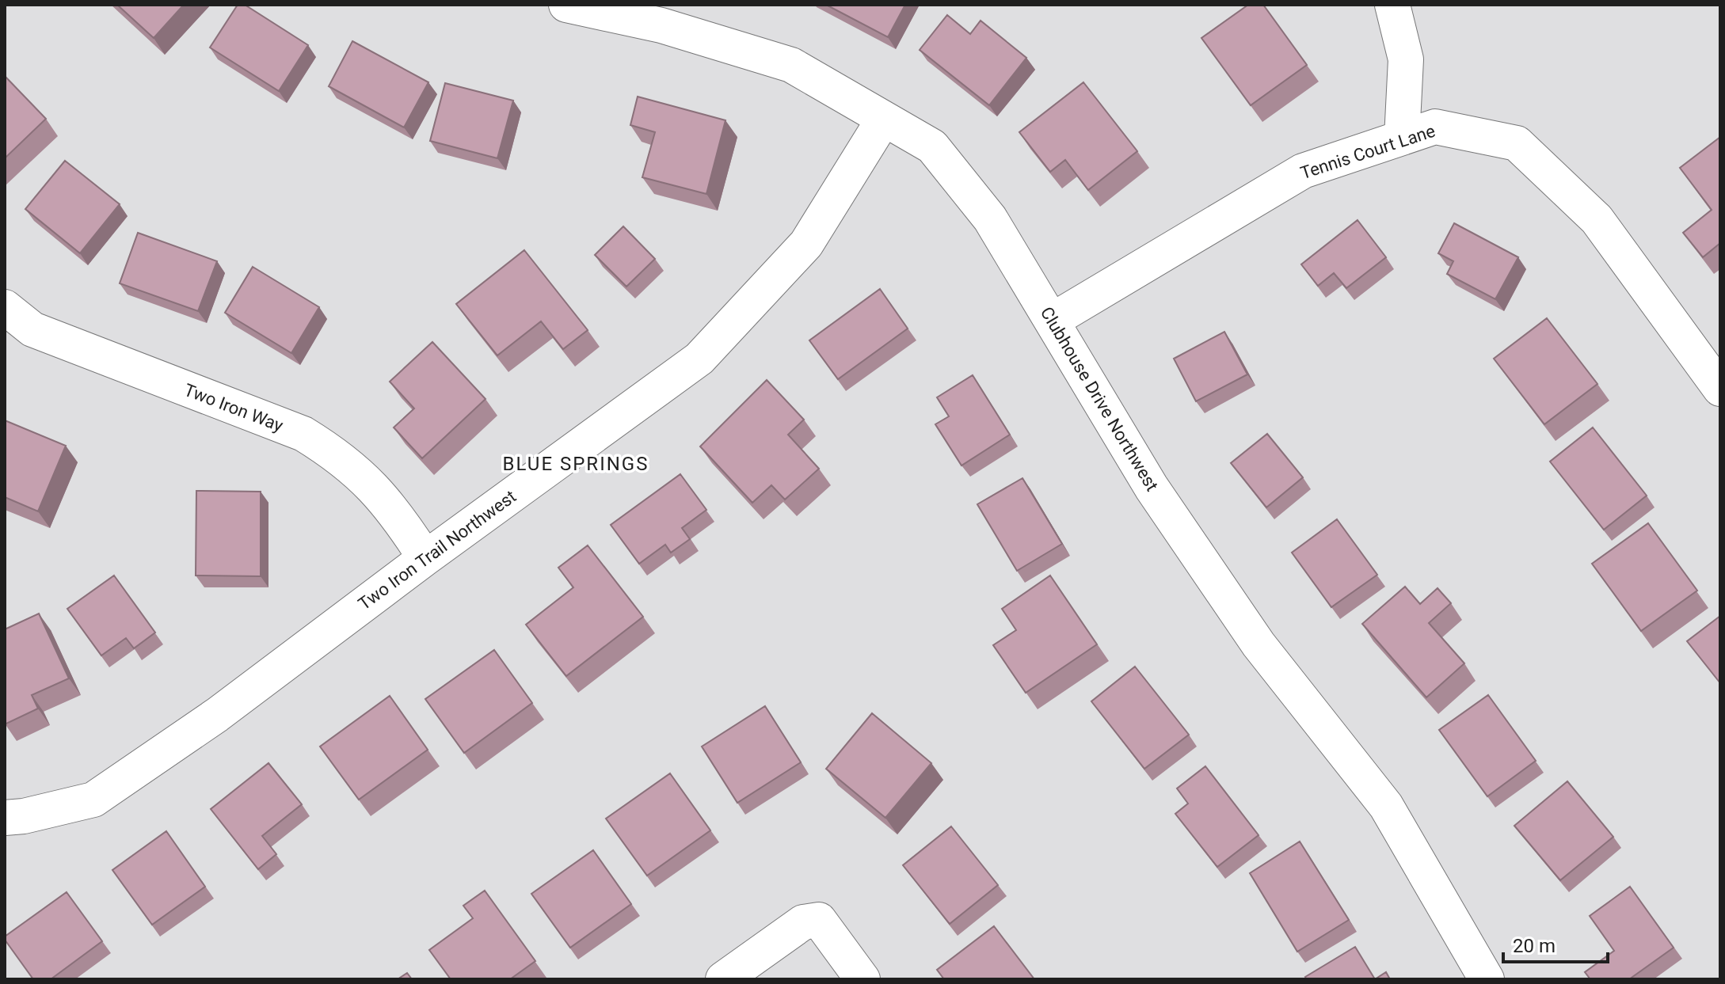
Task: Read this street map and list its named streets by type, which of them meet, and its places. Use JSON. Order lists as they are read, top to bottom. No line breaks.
{"streets":{"street":["Tennis Court Lane","Clubhouse Drive Northwest","Two Iron Way","Two Iron Trail Northwest"]},"crossings":[["Tennis Court Lane","Clubhouse Drive Northwest"],["Clubhouse Drive Northwest","Two Iron Trail Northwest"],["Two Iron Way","Two Iron Trail Northwest"]],"districts":["BLUE SPRINGS"],"scale_bar":"20 m"}
